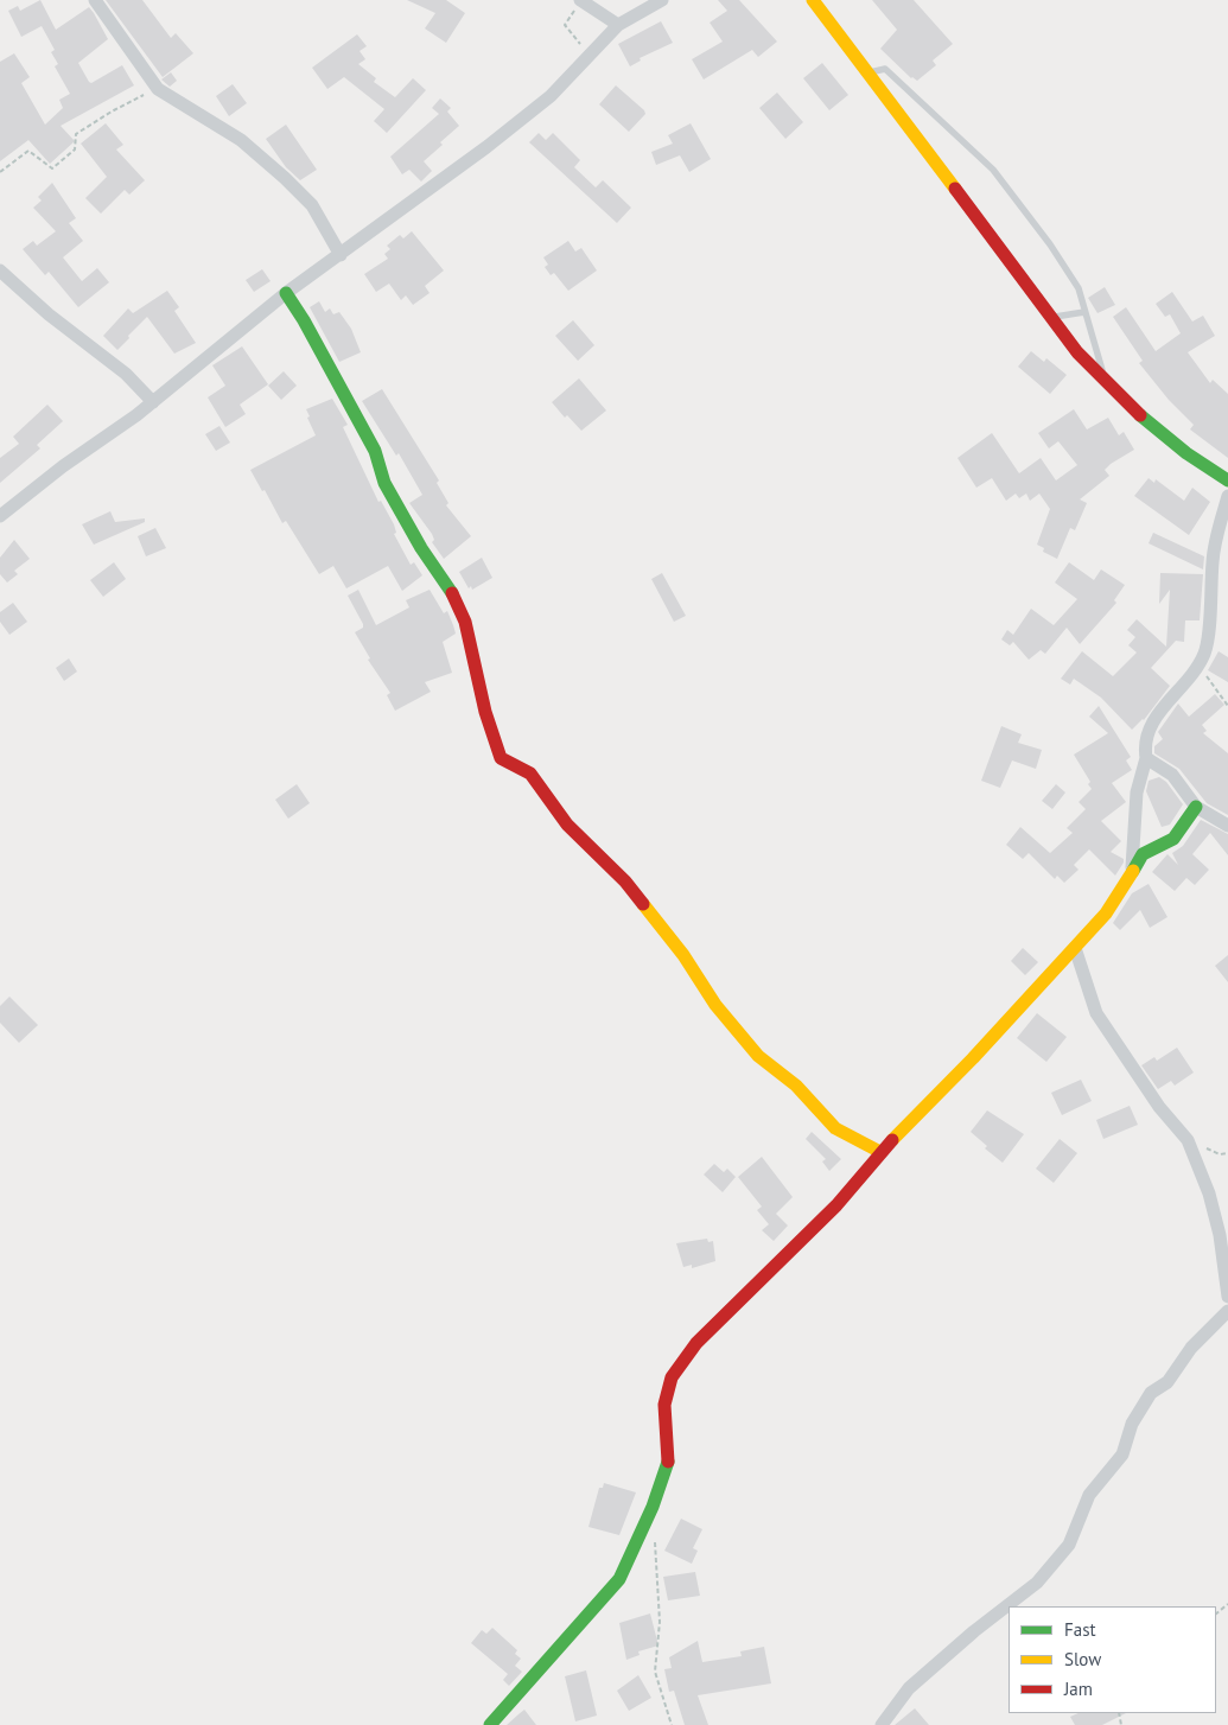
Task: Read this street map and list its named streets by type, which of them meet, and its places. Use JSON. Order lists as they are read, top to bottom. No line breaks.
{"legend":["Fast","Slow","Jam"]}
